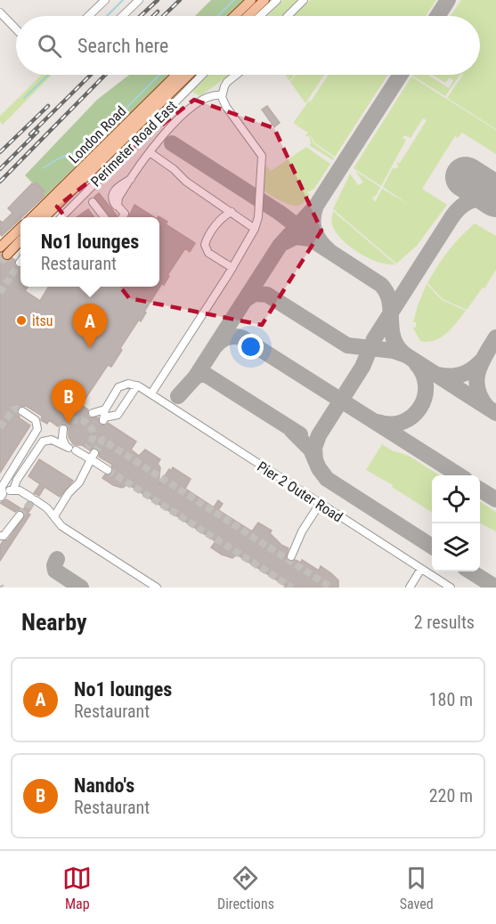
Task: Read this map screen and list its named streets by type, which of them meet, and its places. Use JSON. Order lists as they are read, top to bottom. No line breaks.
{"streets":{"main road":["London Road"],"street":["Perimeter Road East","Pier 2 Outer Road"]},"places":["itsu"],"page":{"search":"Search here","popup":["No1 lounges","Restaurant"],"pins":["A","B"],"heading":["Nearby","2 results"],"list":[{"mark":"A","name":"No1 lounges","note":"Restaurant","value":"180 m"},{"mark":"B","name":"Nando's","note":"Restaurant","value":"220 m"}],"nav":["Map","Directions","Saved"]}}
